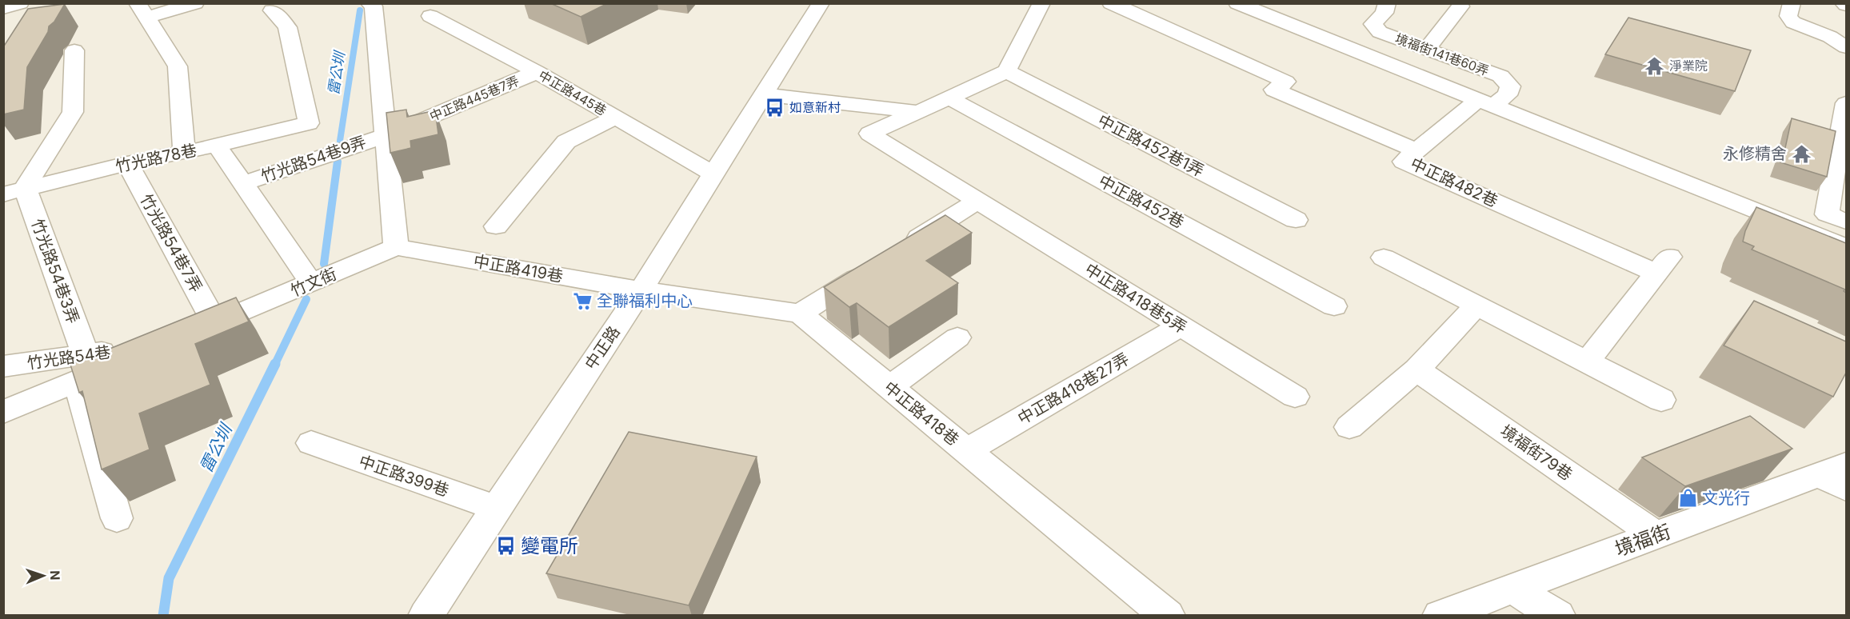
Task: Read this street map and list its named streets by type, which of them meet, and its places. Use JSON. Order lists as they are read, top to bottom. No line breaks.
{"streets":{"street":["境福街141巷60弄","中正路445巷","中正路445巷7弄","中正路452巷1弄","竹光路78巷","竹光路54巷9弄","中正路482巷","中正路452巷","竹光路54巷7弄","中正路419巷","竹光路54巷3弄","竹文街","中正路418巷5弄","中正路","竹光路54巷","中正路418巷27弄","中正路418巷","境福街79巷","中正路399巷","境福街"]},"crossings":[["中正路445巷","中正路445巷7弄"],["中正路445巷","中正路"],["中正路445巷7弄","竹光路54巷9弄"],["竹光路78巷","竹光路54巷9弄"],["竹光路78巷","竹光路54巷7弄"],["竹光路78巷","竹光路54巷3弄"],["竹光路54巷9弄","竹文街"],["竹光路54巷7弄","竹文街"],["中正路419巷","竹文街"],["中正路419巷","中正路"],["竹光路54巷3弄","竹光路54巷"],["中正路418巷5弄","中正路418巷27弄"],["中正路","中正路399巷"],["中正路418巷27弄","中正路418巷"],["境福街79巷","境福街"]],"water":["雷公圳"],"places":{"temple":["淨業院","永修精舍"],"bus stop":["如意新村","變電所"],"supermarket":["全聯福利中心"],"shop":["文光行"]},"north":"right"}
